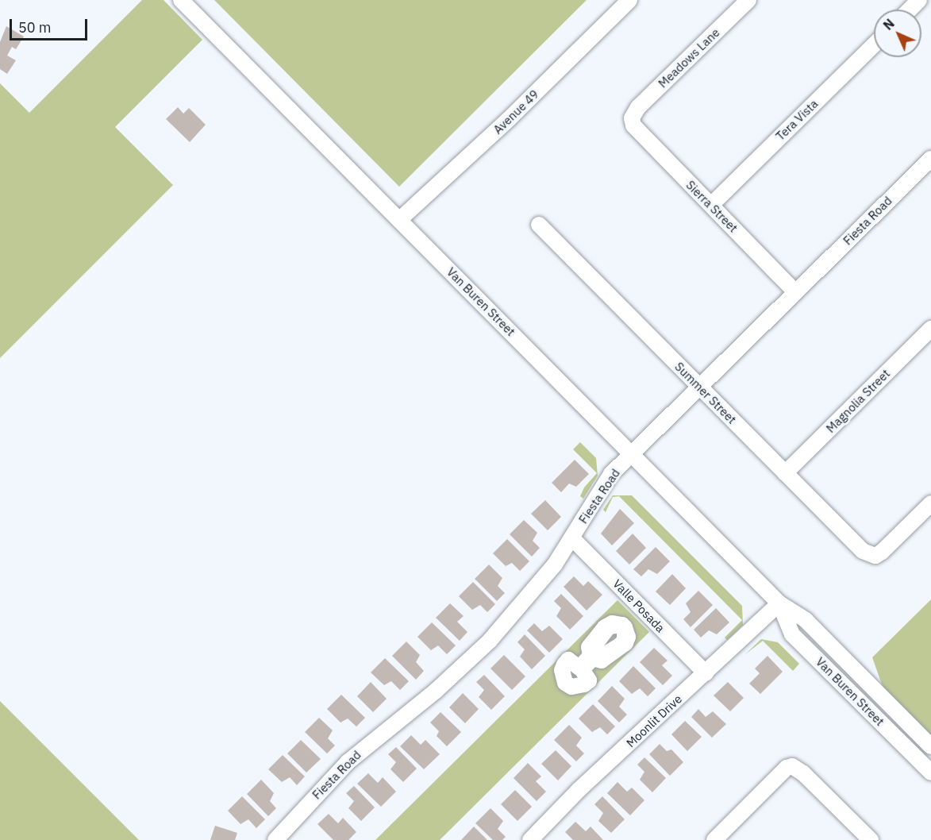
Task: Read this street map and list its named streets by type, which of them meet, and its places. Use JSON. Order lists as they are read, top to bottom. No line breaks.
{"streets":{"street":["Meadows Lane","Avenue 49","Tera Vista","Sierra Street","Fiesta Road","Van Buren Street","Summer Street","Magnolia Street","Valle Posada","Moonlit Drive"]},"crossings":[["Meadows Lane","Sierra Street"],["Avenue 49","Van Buren Street"],["Tera Vista","Sierra Street"],["Sierra Street","Fiesta Road"],["Fiesta Road","Van Buren Street"],["Fiesta Road","Summer Street"],["Fiesta Road","Valle Posada"],["Van Buren Street","Moonlit Drive"],["Summer Street","Magnolia Street"],["Valle Posada","Moonlit Drive"]],"scale_bar":"50 m","north":"top left"}
